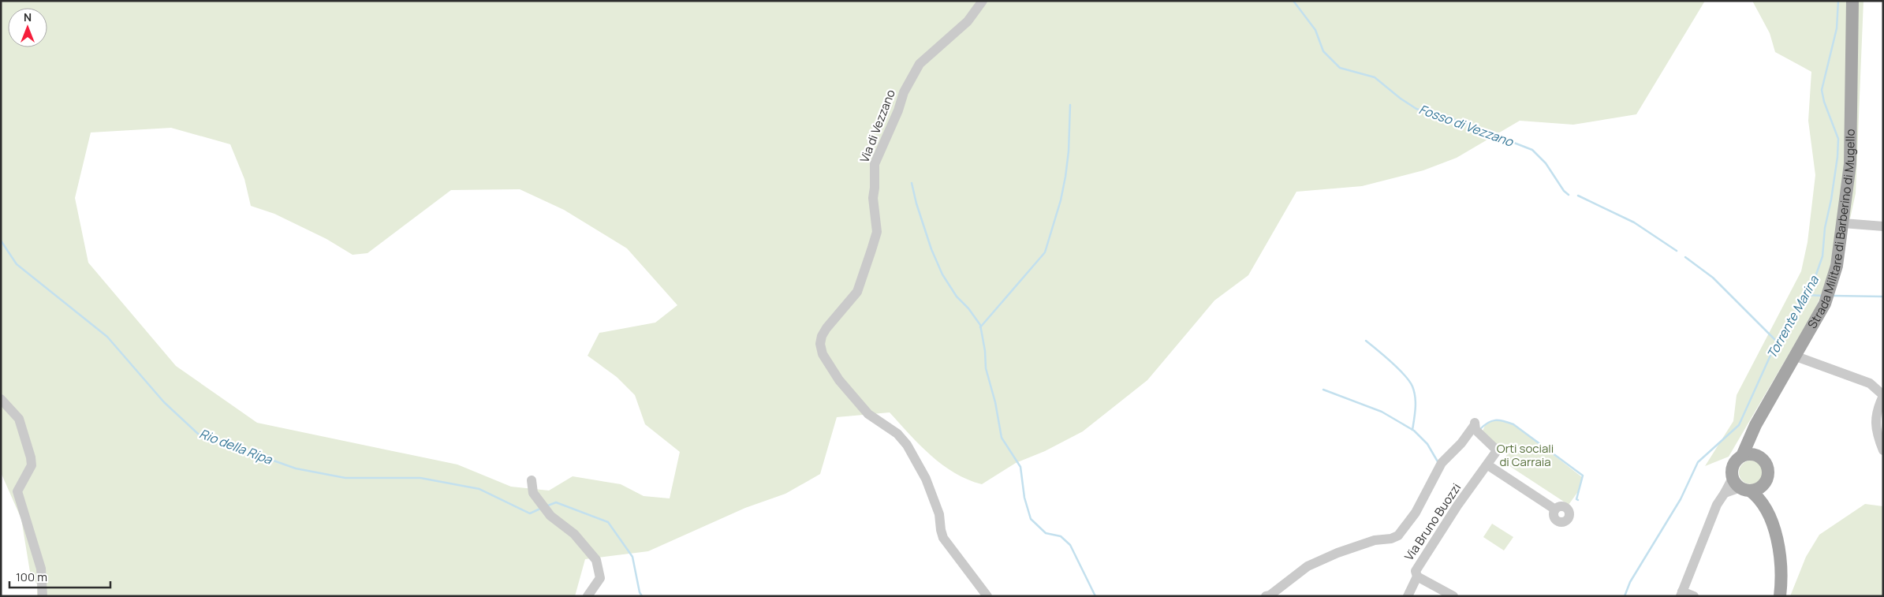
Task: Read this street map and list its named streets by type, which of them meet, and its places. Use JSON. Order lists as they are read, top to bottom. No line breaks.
{"streets":{"main road":["Strada Militare di Barberino di Mugello"],"street":["Via di Vezzano","Via Bruno Buozzi"]},"water":["Fosso di Vezzano","Torrente Marina","Rio della Ripa"],"parks":["Orti sociali di Carraia"],"scale_bar":"100 m","north":"top"}
